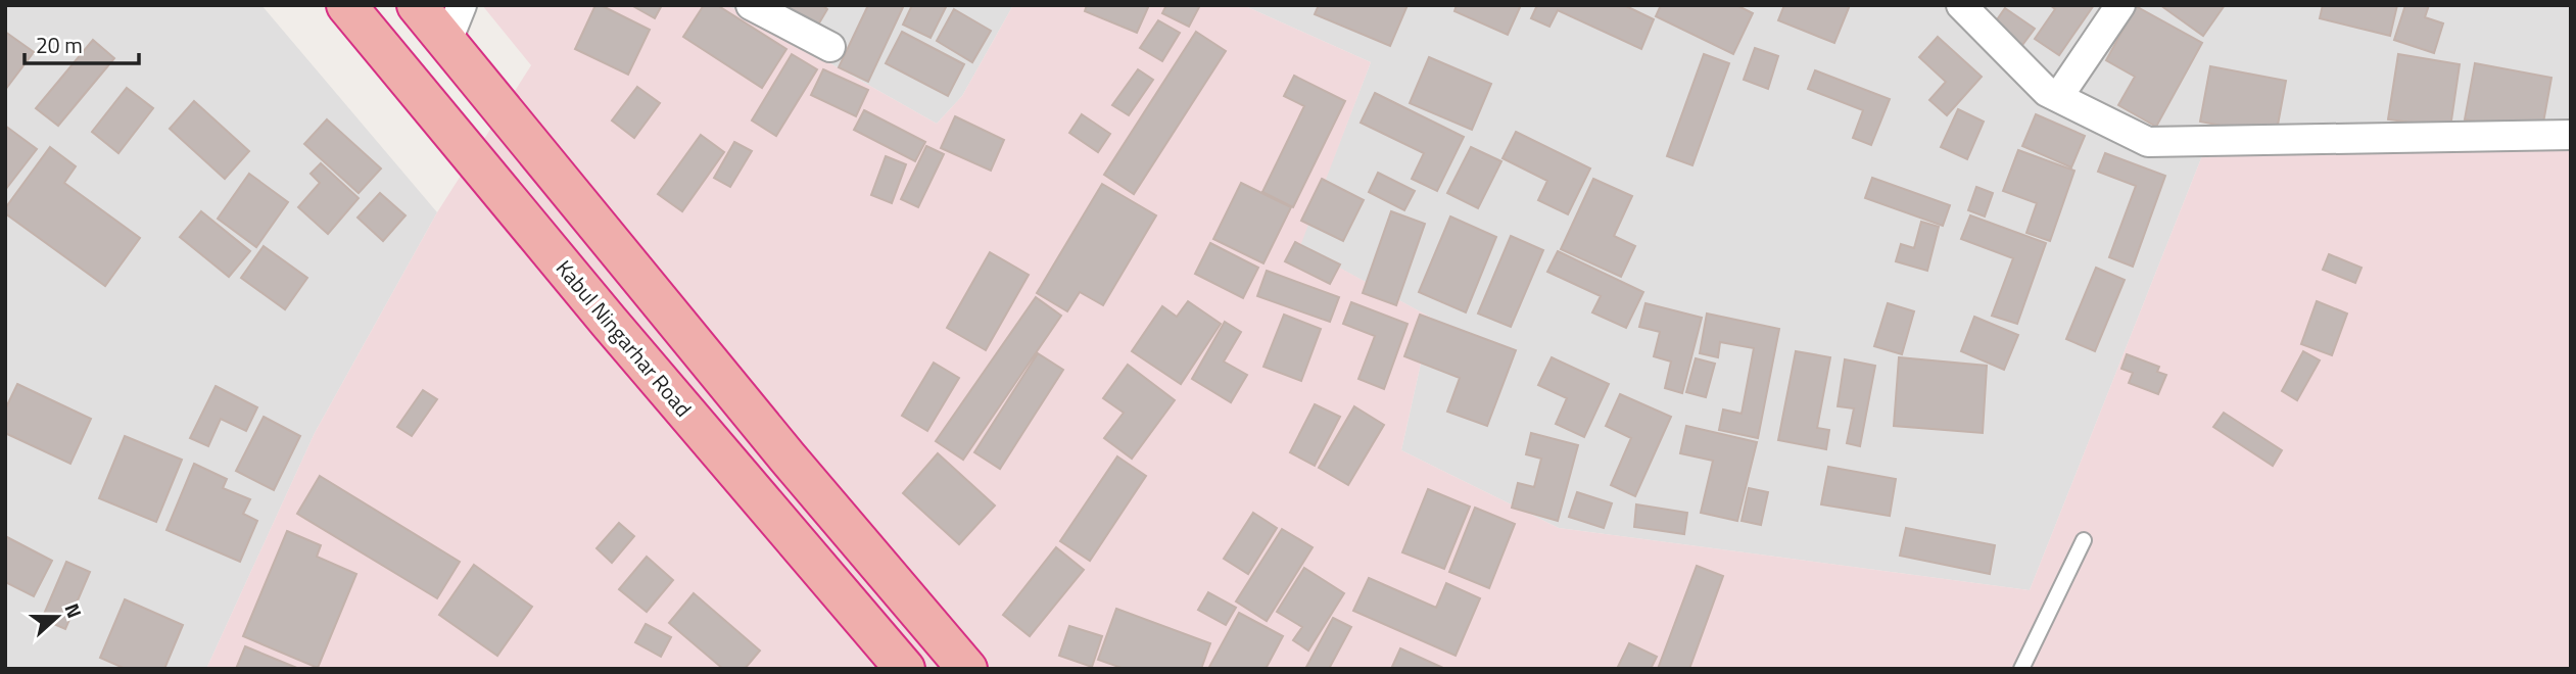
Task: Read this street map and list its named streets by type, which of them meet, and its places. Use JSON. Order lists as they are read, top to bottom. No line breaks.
{"streets":{"highway":["Kabul Ningarhar Road"]},"scale_bar":"20 m","north":"right"}
